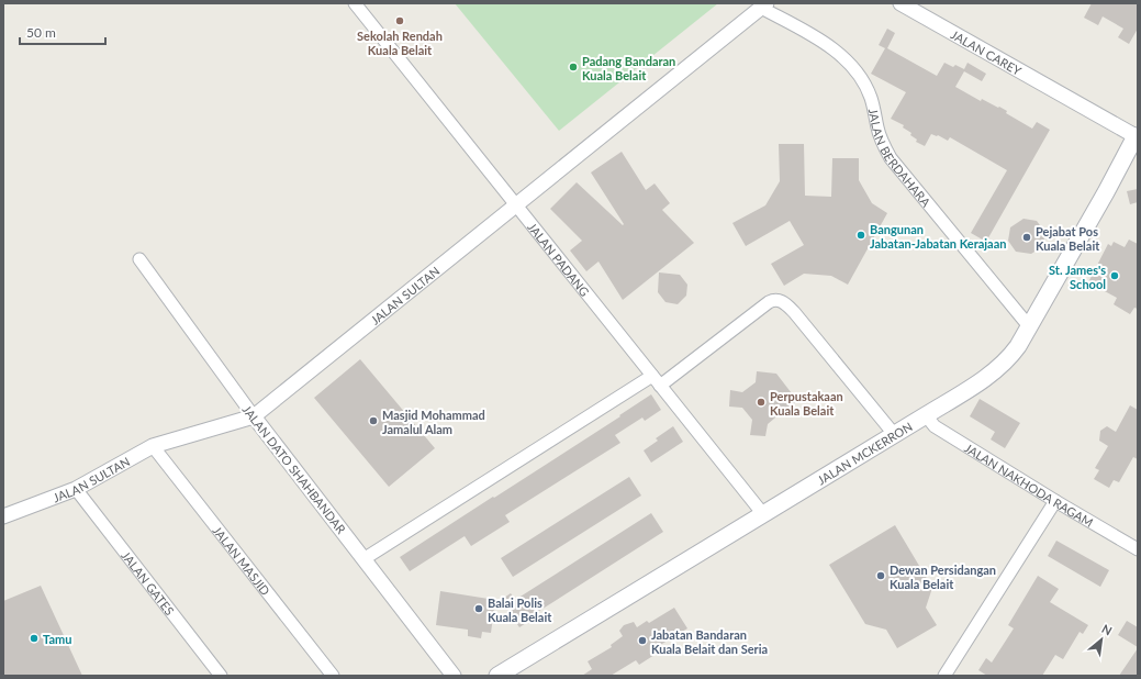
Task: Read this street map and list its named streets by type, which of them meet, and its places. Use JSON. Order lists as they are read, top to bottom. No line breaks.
{"streets":{"main road":["JALAN MCKERRON"],"street":["JALAN CAREY","JALAN BERDAHARA","JALAN PADANG","JALAN SULTAN","JALAN DATO SHAHBANDAR","JALAN NAKHODA RAGAM","JALAN MASJID","JALAN GATES"]},"crossings":[["JALAN CAREY","JALAN MCKERRON"],["JALAN BERDAHARA","JALAN SULTAN"],["JALAN BERDAHARA","JALAN MCKERRON"],["JALAN PADANG","JALAN SULTAN"],["JALAN PADANG","JALAN MCKERRON"],["JALAN SULTAN","JALAN DATO SHAHBANDAR"],["JALAN SULTAN","JALAN MASJID"],["JALAN SULTAN","JALAN GATES"],["JALAN MCKERRON","JALAN NAKHODA RAGAM"]],"places":["Sekolah Rendah Kuala Belait","Padang Bandaran Kuala Belait","Bangunan Jabatan-Jabatan Kerajaan","Pejabat Pos Kuala Belait","St. James's School","Perpustakaan Kuala Belait","Masjid Mohammad Jamalul Alam","Dewan Persidangan Kuala Belait","Balai Polis Kuala Belait","Tamu","Jabatan Bandaran Kuala Belait dan Seria"],"scale_bar":"50 m","north":"top right"}
